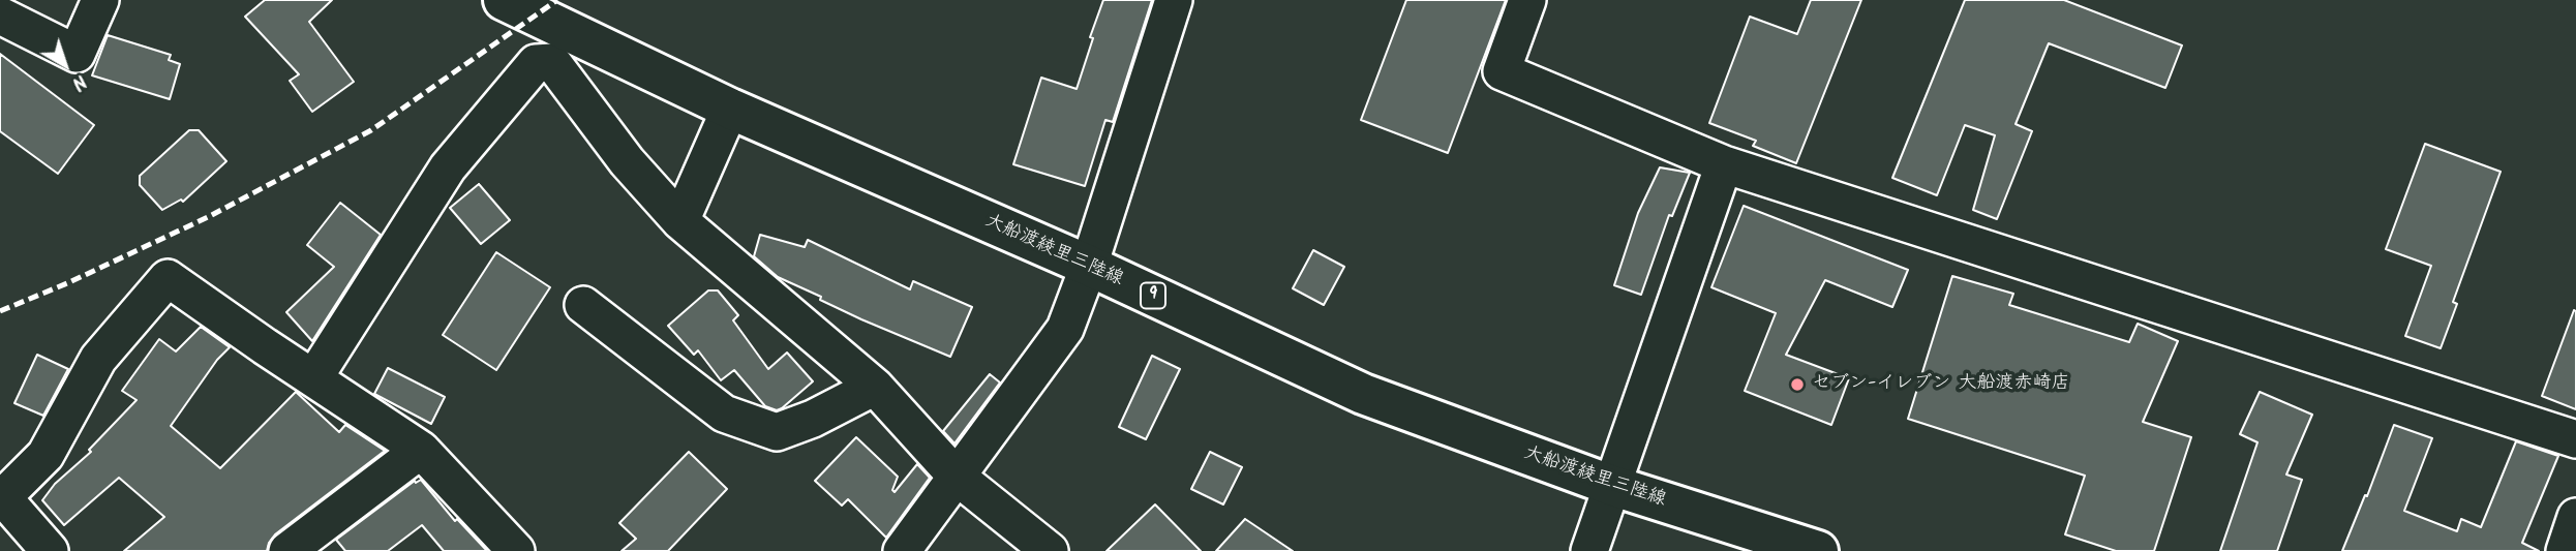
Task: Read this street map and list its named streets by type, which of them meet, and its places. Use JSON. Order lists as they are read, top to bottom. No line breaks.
{"streets":{"main road":["大船渡綾里三陸線","9"]},"places":["セブン-イレブン 大船渡赤崎店"],"north":"bottom right"}
